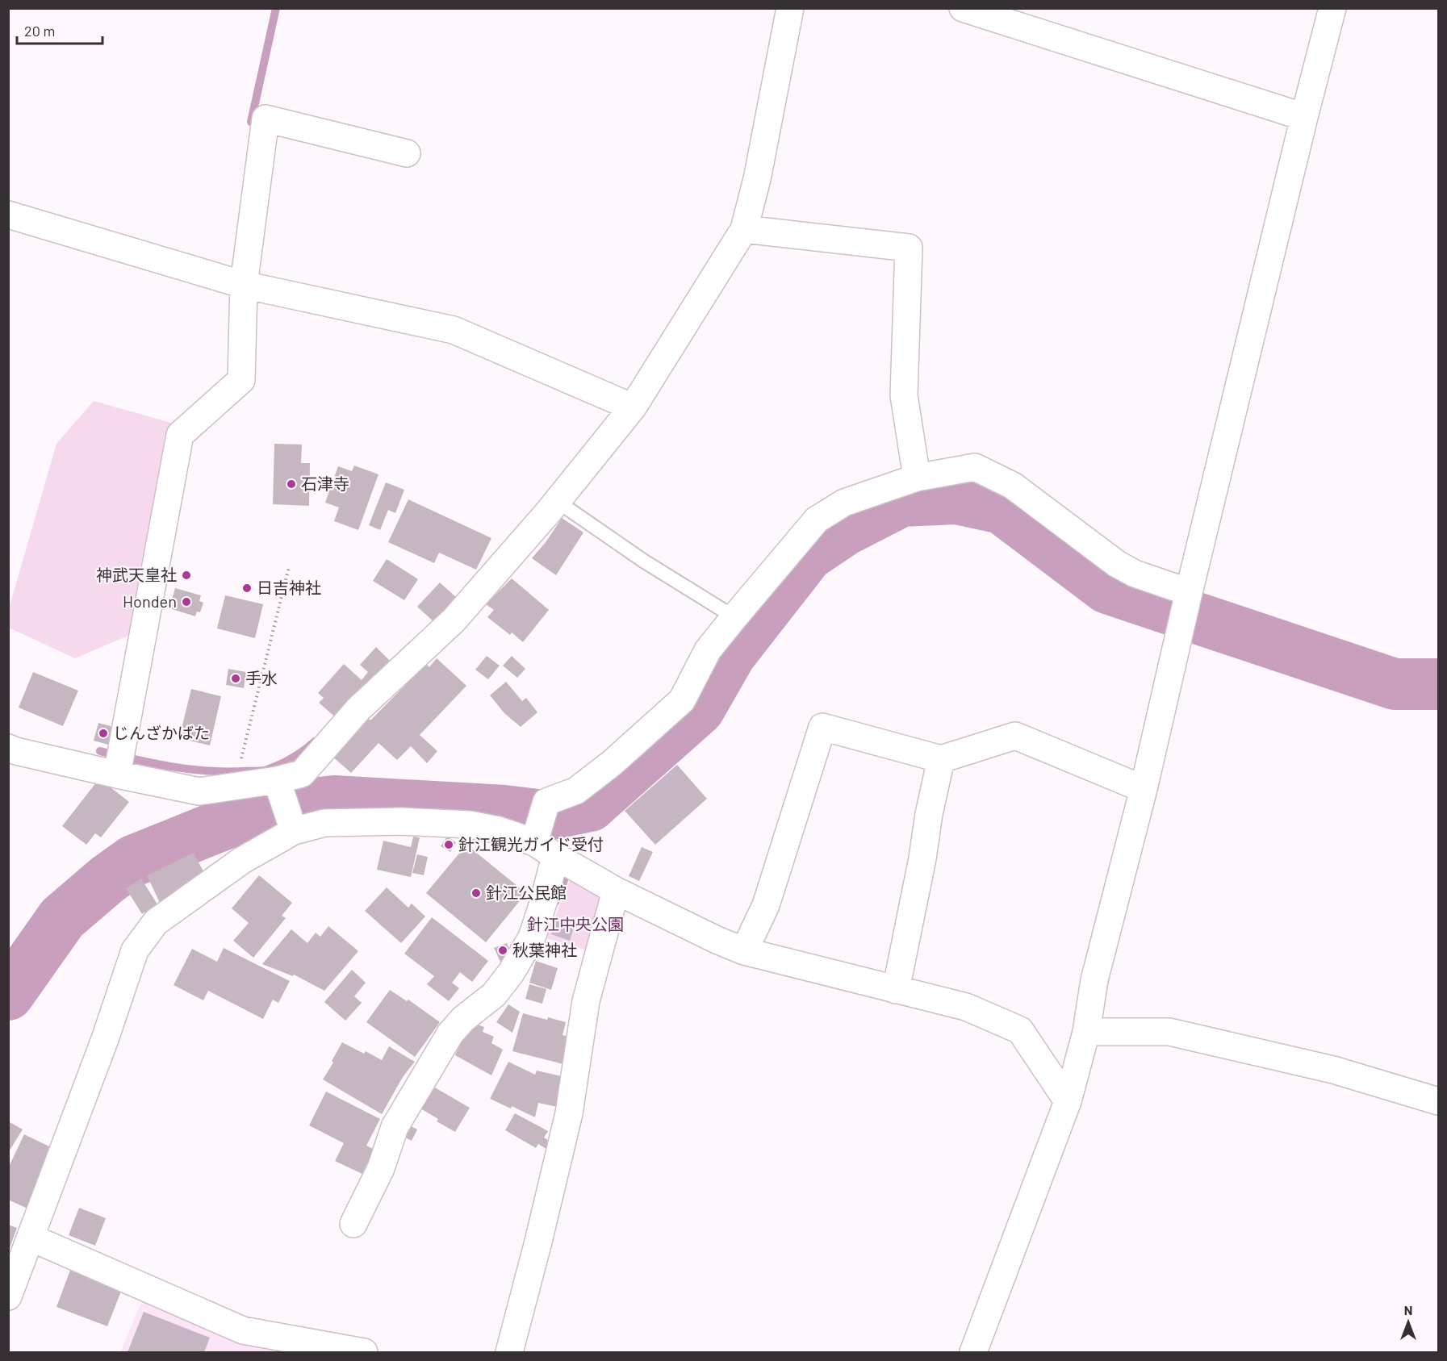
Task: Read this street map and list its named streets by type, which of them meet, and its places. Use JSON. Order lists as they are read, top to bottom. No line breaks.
{"parks":["針江中央公園"],"places":["石津寺","神武天皇社","日吉神社","Honden","手水","じんざかばた","針江観光ガイド受付","針江公民館","秋葉神社"],"scale_bar":"20 m","north":"top"}
